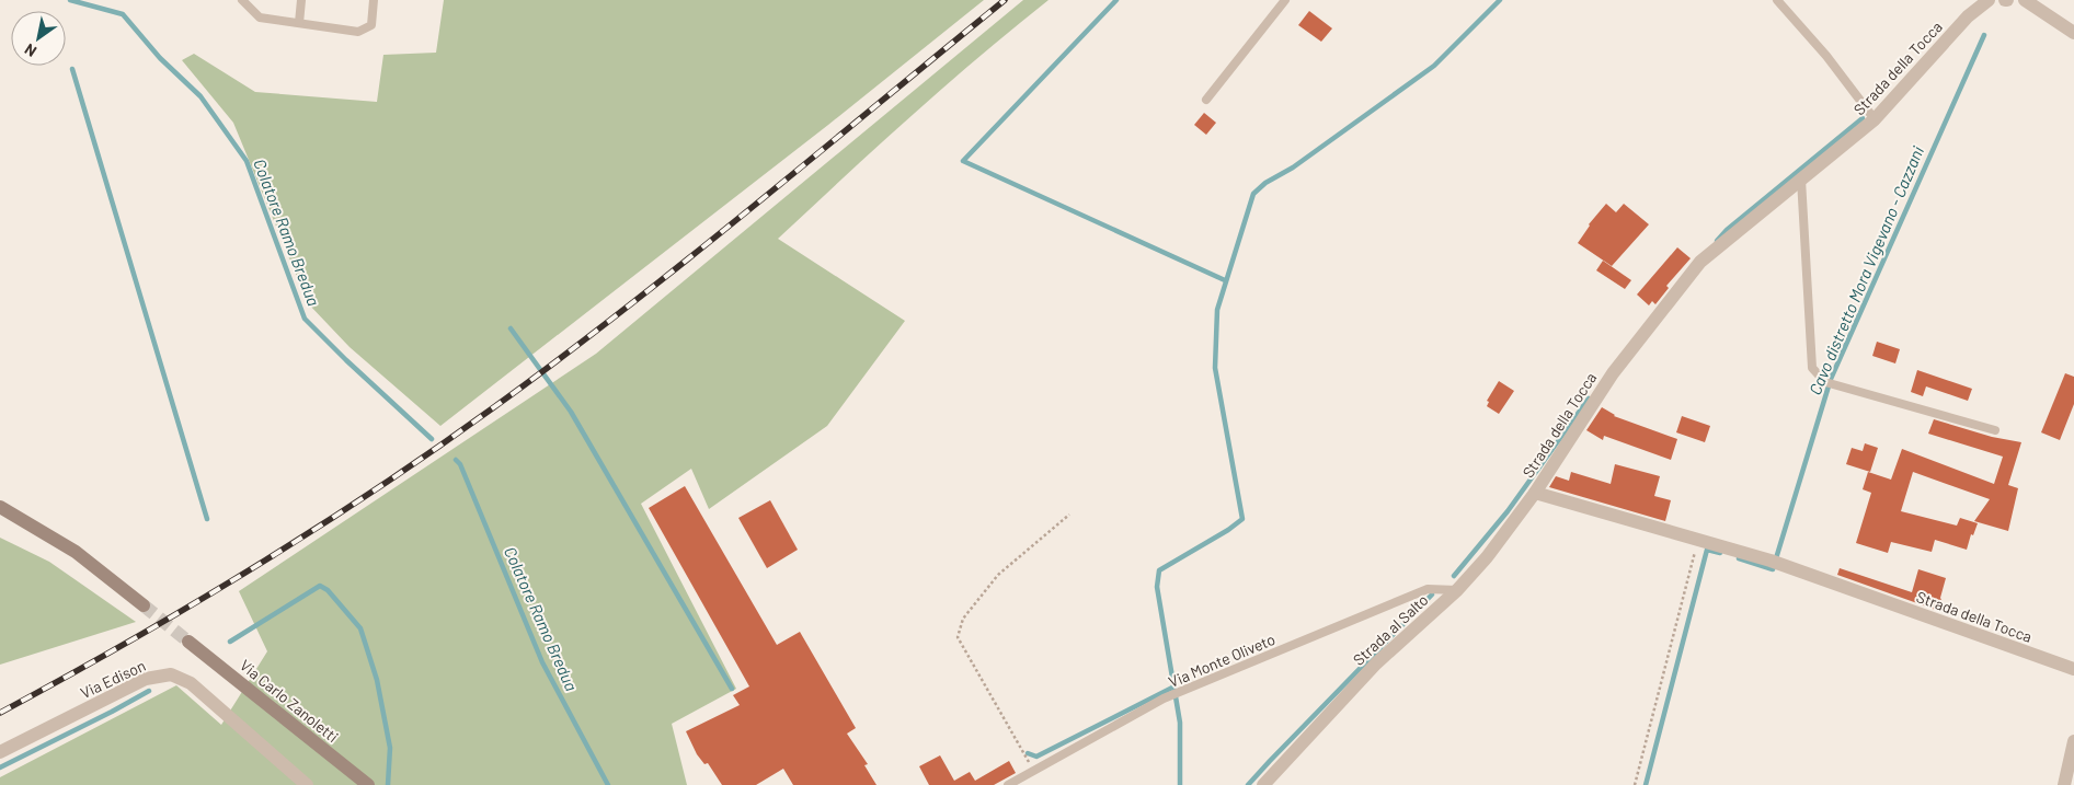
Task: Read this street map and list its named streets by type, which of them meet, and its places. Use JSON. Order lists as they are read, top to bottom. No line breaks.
{"streets":{"main road":["Via Carlo Zanoletti"],"street":["Strada della Tocca","Strada al Salto","Via Edison"],"lane":["Via Monte Oliveto"]},"crossings":[["Strada della Tocca","Strada al Salto"],["Strada al Salto","Via Monte Oliveto"]],"water":["Colatore Ramo Bredua","Cavo distretto Mora Vigevano - Cazzani"],"north":"bottom left"}
